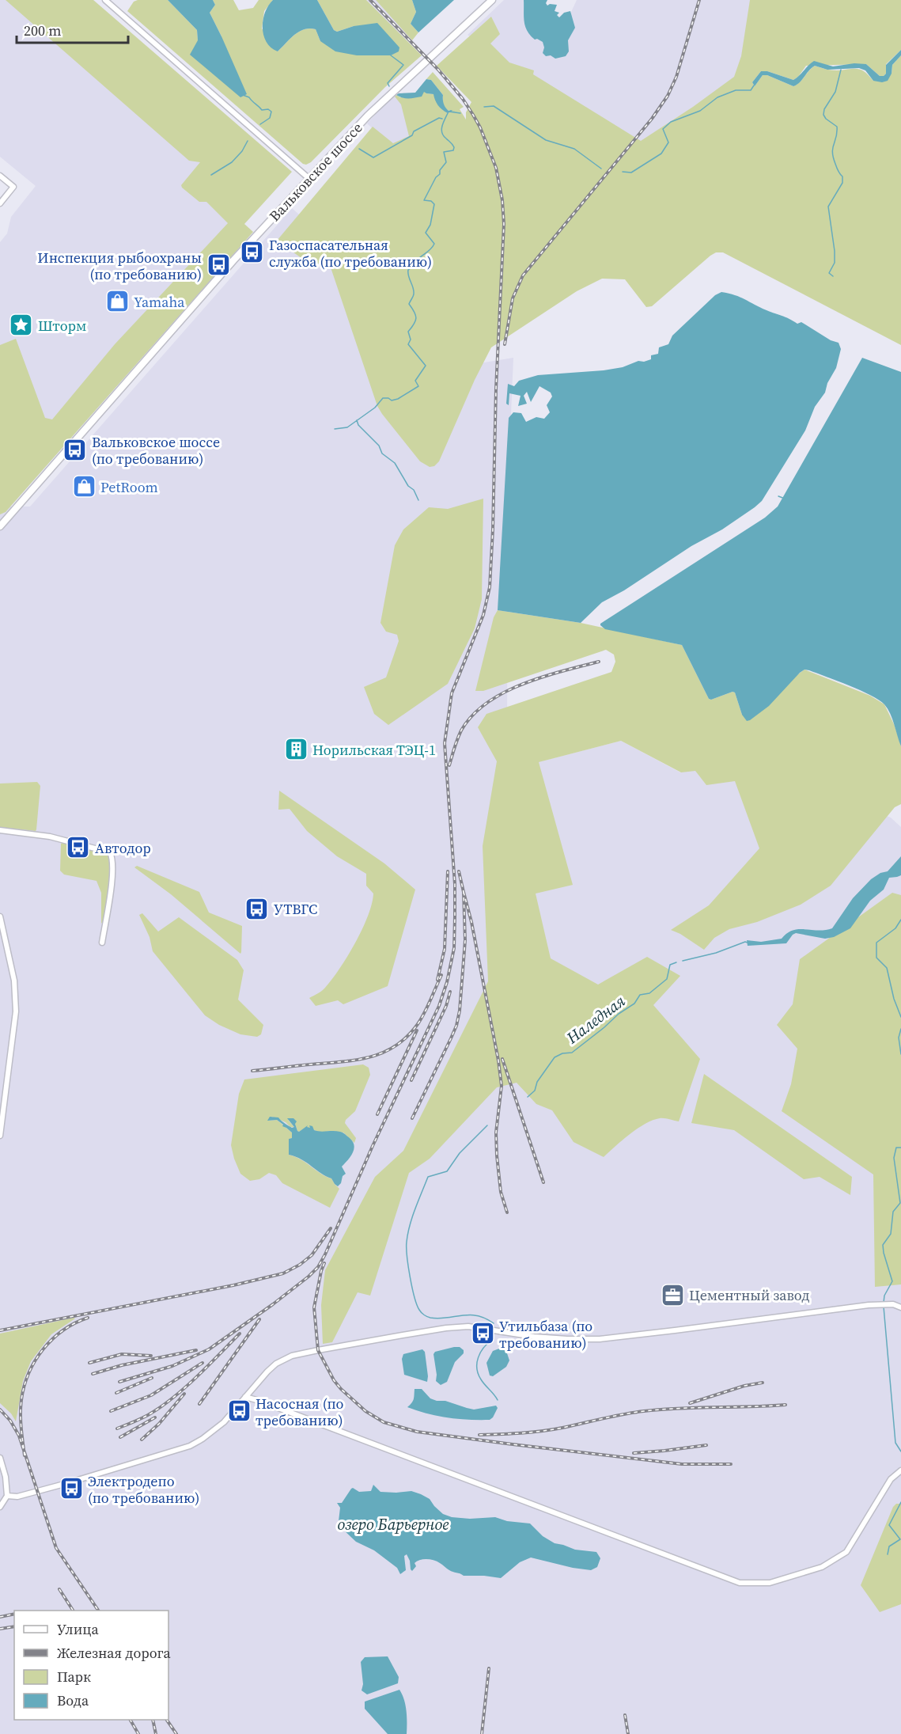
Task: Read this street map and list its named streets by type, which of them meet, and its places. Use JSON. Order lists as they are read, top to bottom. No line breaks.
{"streets":{"main road":["Вальковское шоссе"]},"water":["Наледная","озеро Барьерное"],"places":{"bus stop":["Газоспасательная служба (по требованию)","Инспекция рыбоохраны (по требованию)","Вальковское шоссе (по требованию)","Автодор","УТВГС","Утильбаза (по требованию)","Насосная (по требованию)","Электродепо (по требованию)"],"shop":["Yamaha","PetRoom"],"place":["Шторм"],"building":["Норильская ТЭЦ-1"],"office":["Цементный завод"]},"legend":["Улица","Железная дорога","Парк","Вода"],"scale_bar":"200 m"}
